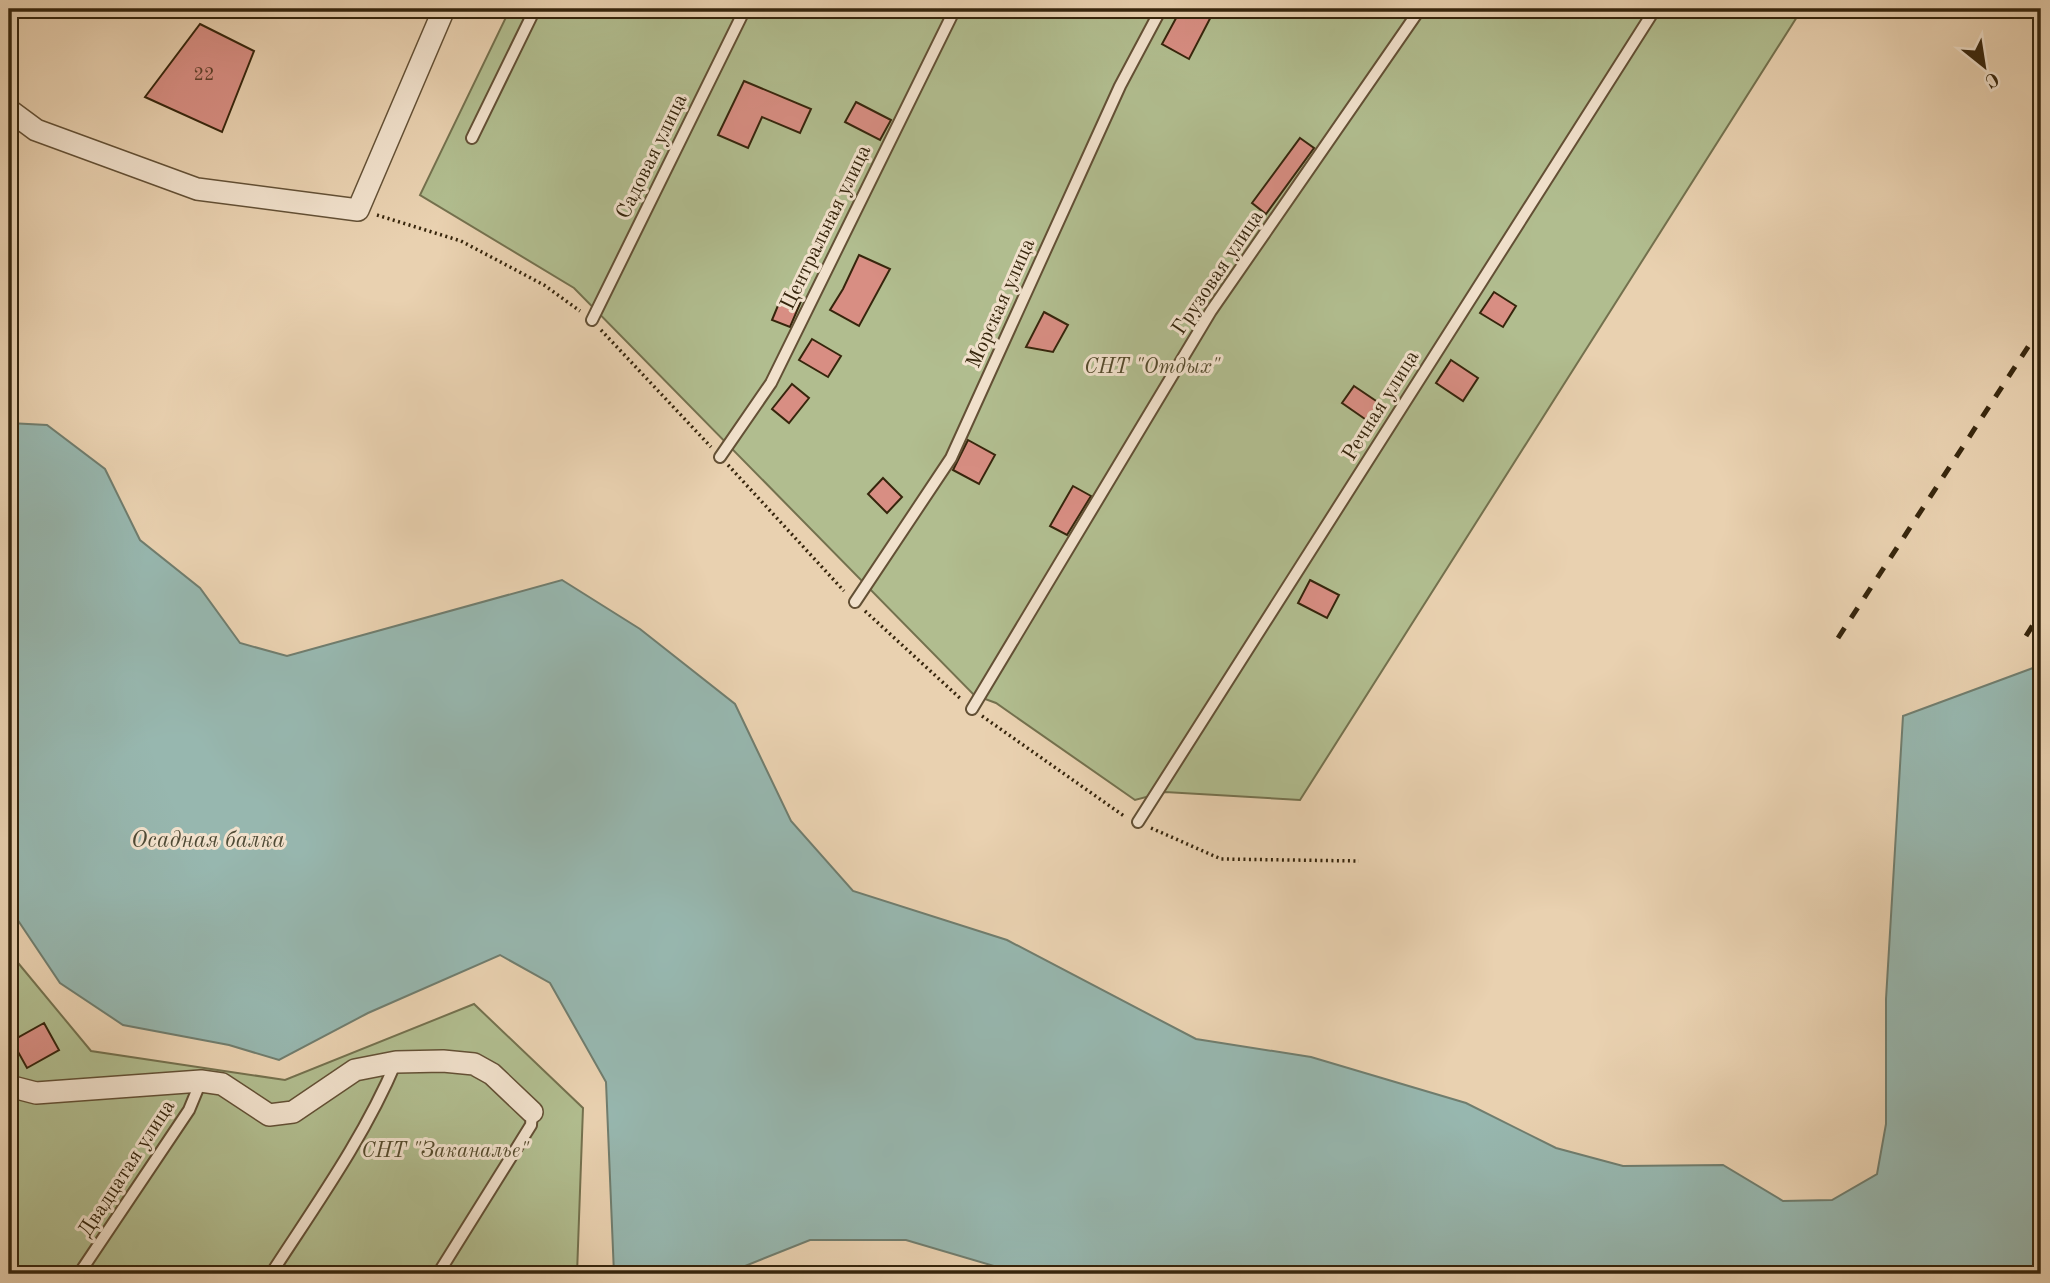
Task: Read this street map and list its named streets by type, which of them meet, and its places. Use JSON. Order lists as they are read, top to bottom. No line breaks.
{"streets":{"lane":["Садовая улица","Центральная улица","Грузовая улица","Морская улица","Речная улица","Двадцатая улица"]},"water":["Осадная балка"],"parks":["СНТ \"Отдых\"","СНТ \"Заканалье\""],"house_numbers":["22"],"north":"bottom right"}
